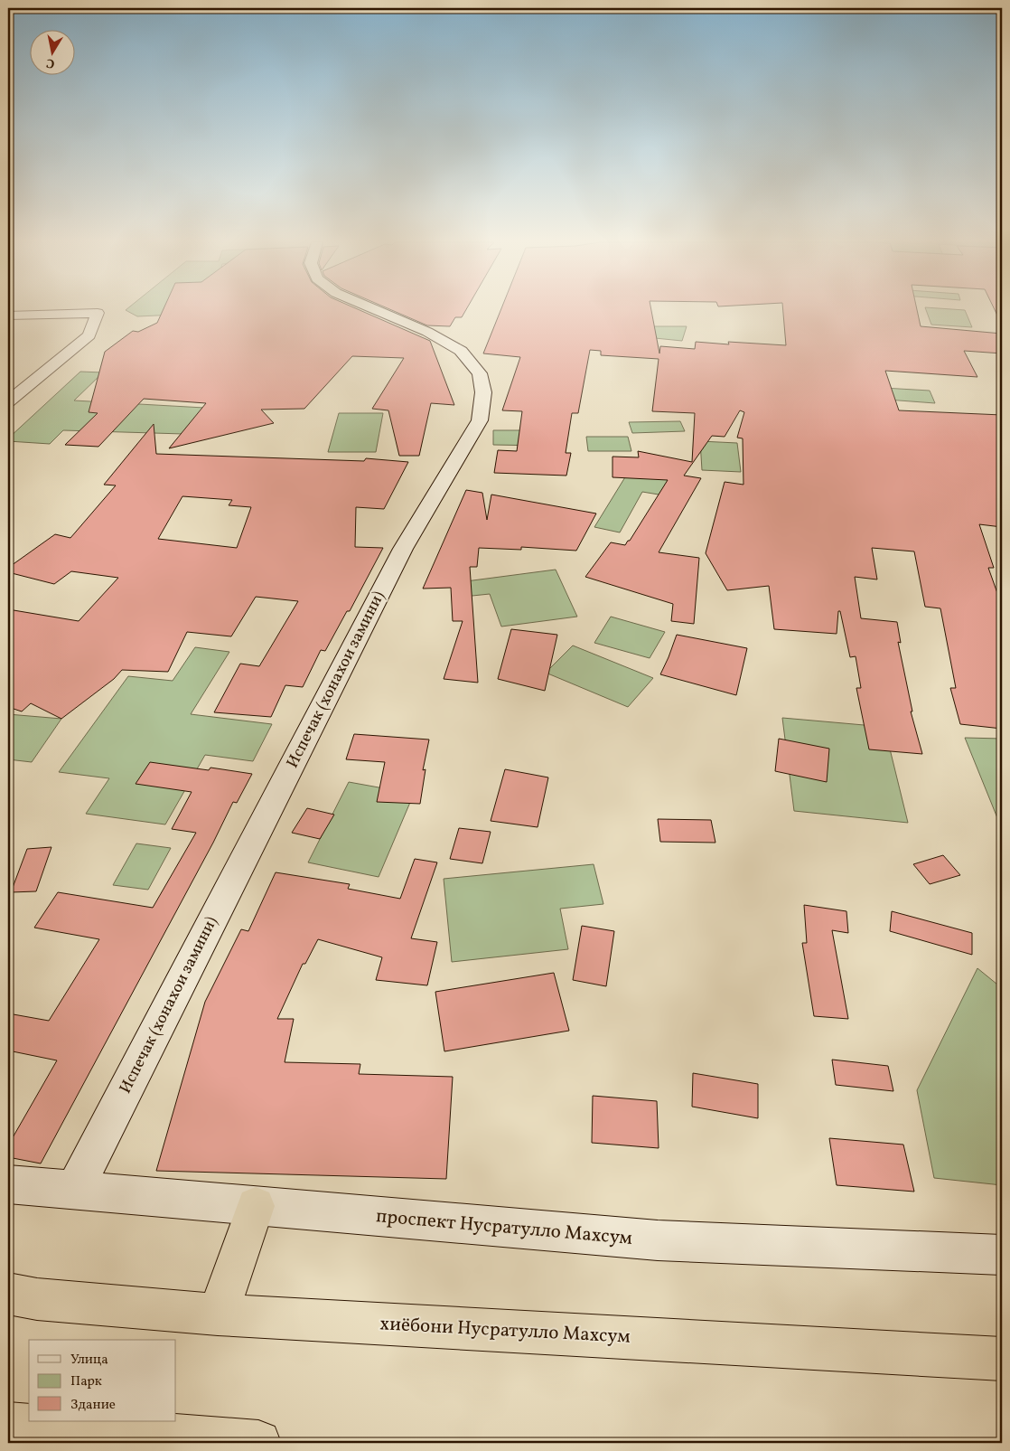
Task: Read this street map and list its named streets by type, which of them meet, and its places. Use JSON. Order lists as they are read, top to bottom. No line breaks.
{"streets":{"highway":["хиёбони Нусратулло Махсум"],"street":["Испечак (хонахои замини)","проспект Нусратулло Махсум"]},"crossings":[["Испечак (хонахои замини)","проспект Нусратулло Махсум"]],"legend":["Улица","Парк","Здание"],"north":"bottom"}
